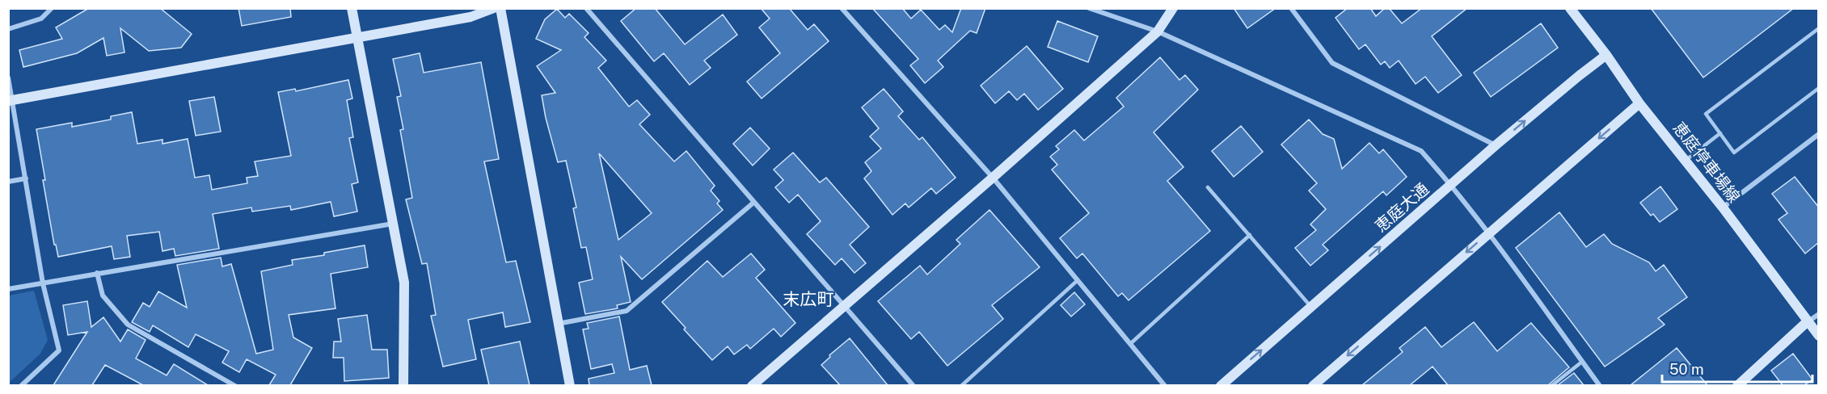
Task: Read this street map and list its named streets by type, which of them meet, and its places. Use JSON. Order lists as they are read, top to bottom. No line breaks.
{"streets":{"street":["恵庭停車場線","恵庭大通"]},"crossings":[["恵庭停車場線","恵庭大通"]],"districts":["末広町"],"scale_bar":"50 m"}
